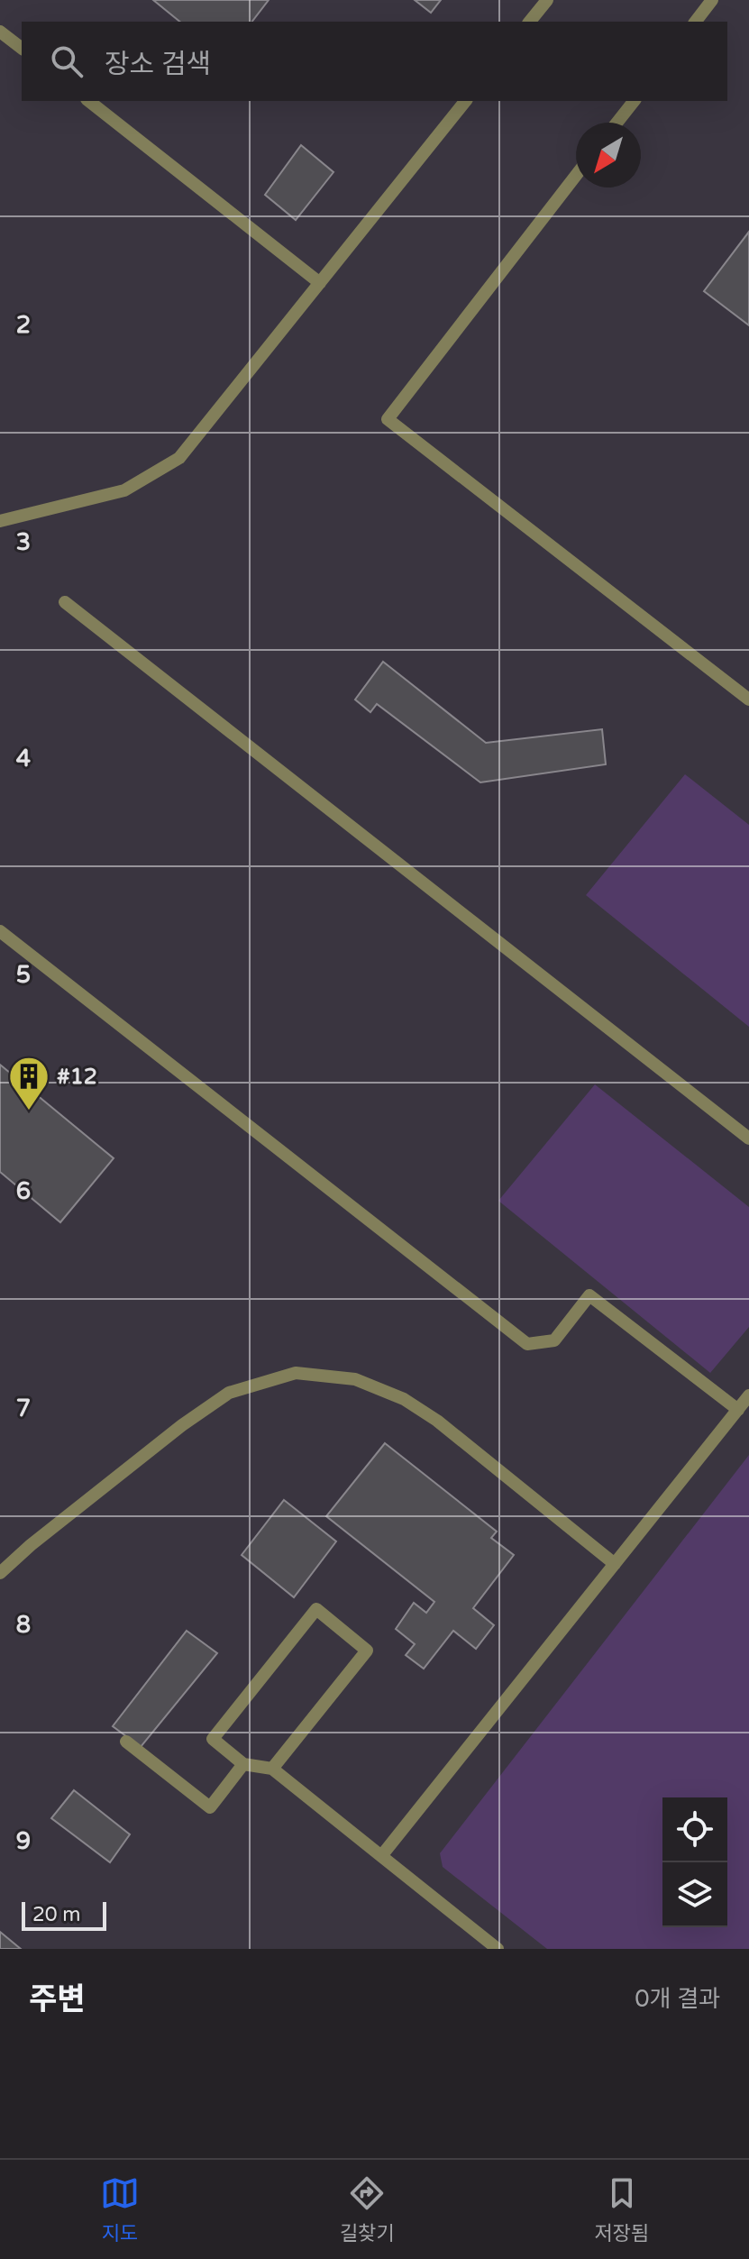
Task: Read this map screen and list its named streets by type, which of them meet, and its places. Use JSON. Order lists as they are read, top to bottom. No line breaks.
{"places":{"building":["#12"]},"scale_bar":"20 m","north":"bottom left","page":{"search":"장소 검색","scale":"20 m","heading":["주변","0개 결과"],"nav":["지도","길찾기","저장됨"]},"grid":{"rows":["2","3","4","5","6","7","8","9"]}}
